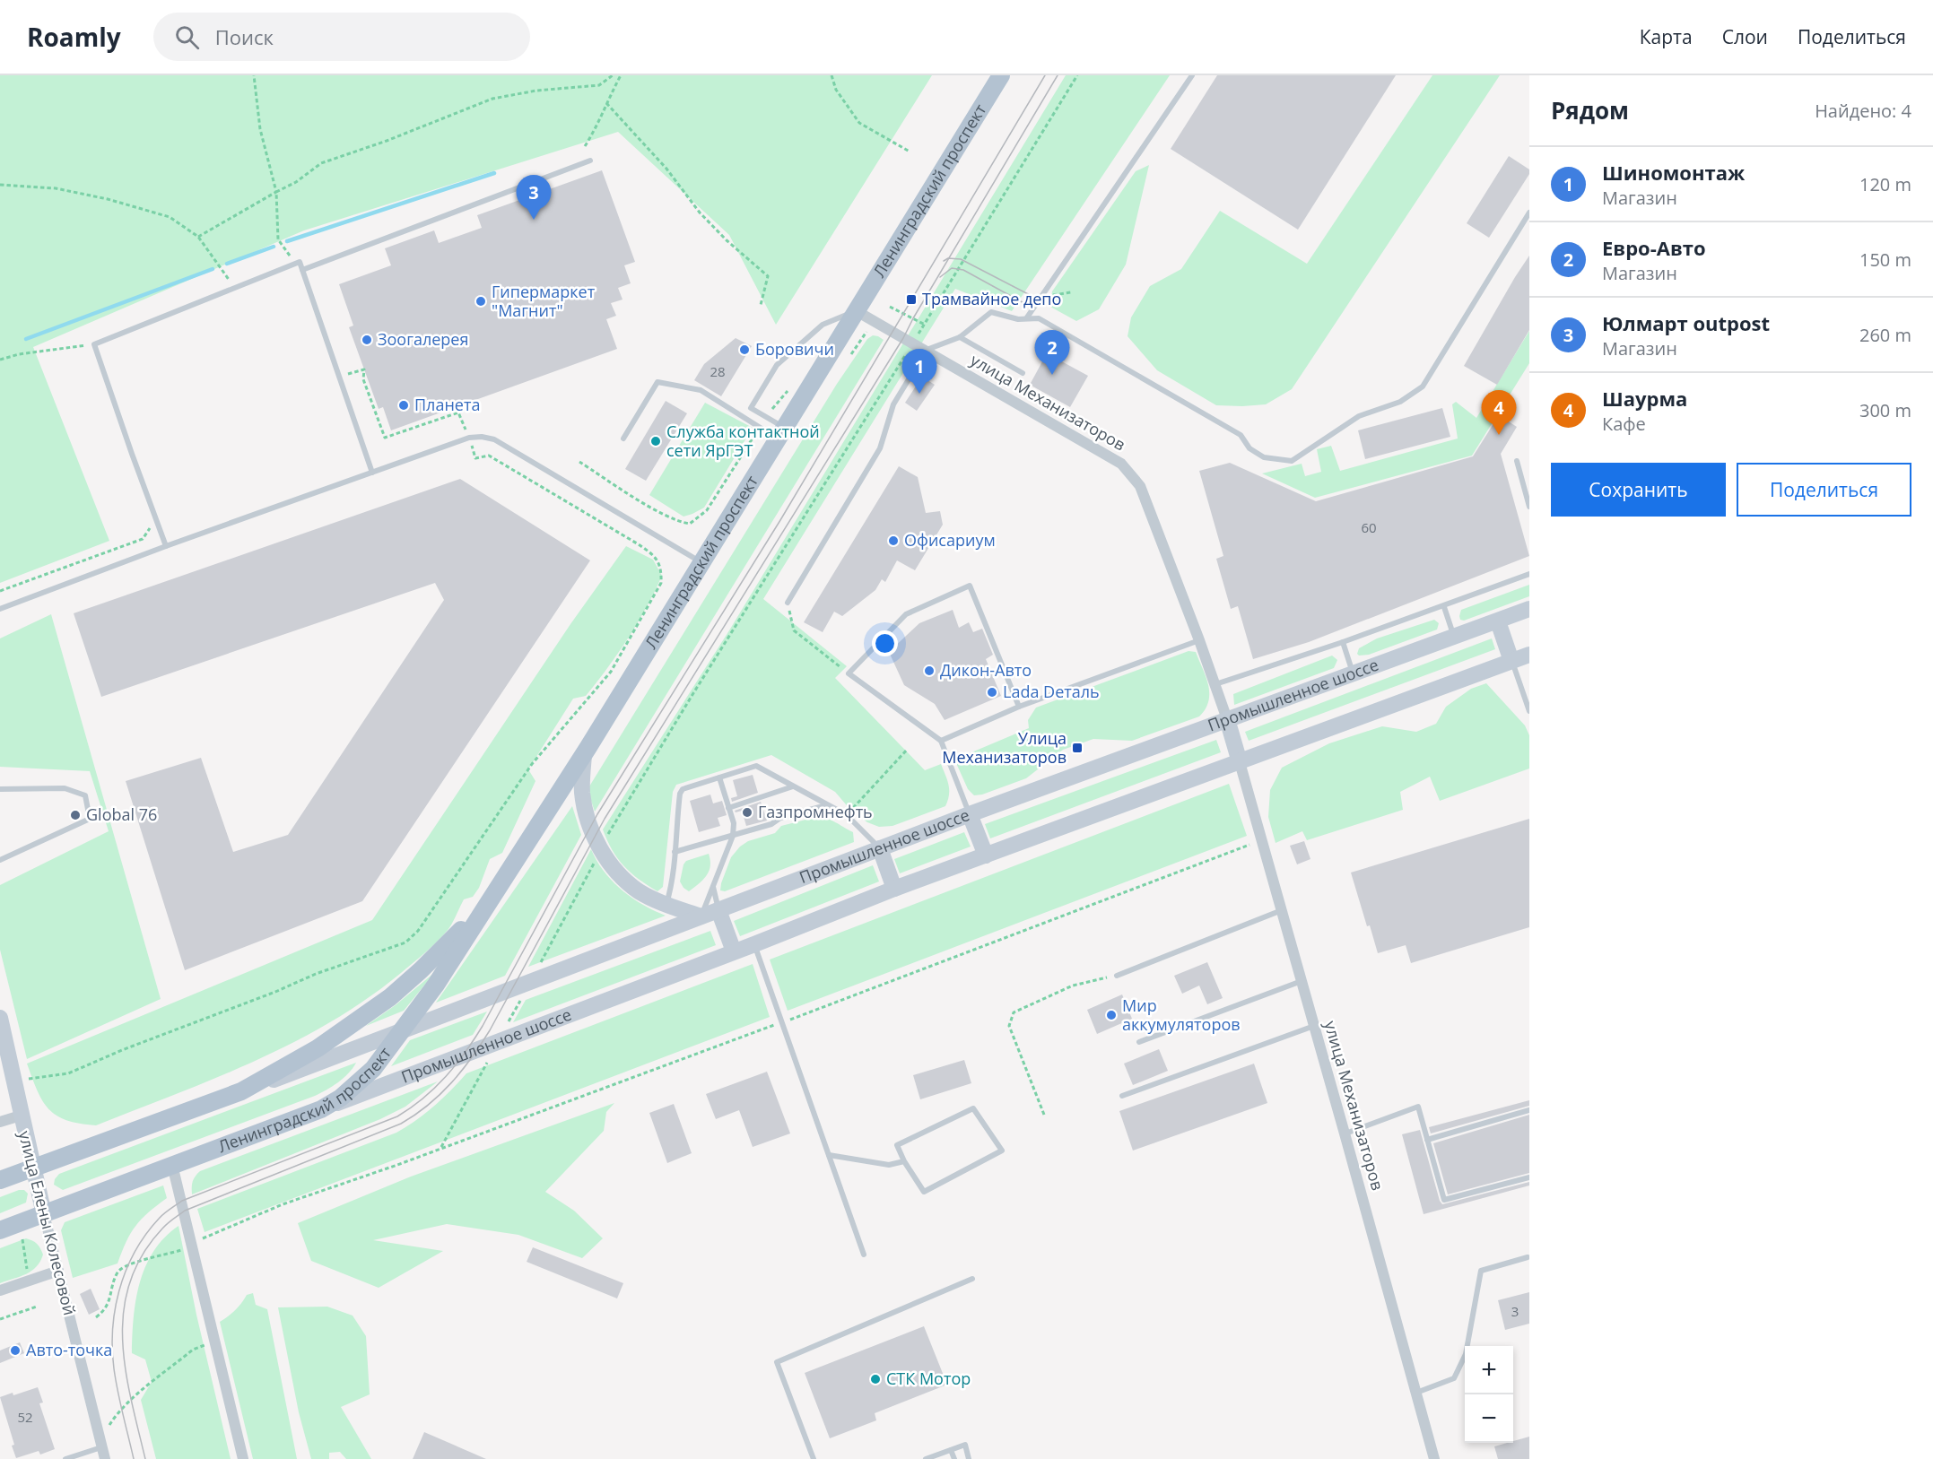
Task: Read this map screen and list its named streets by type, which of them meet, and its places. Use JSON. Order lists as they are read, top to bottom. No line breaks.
{"streets":{"main road":["Ленинградский проспект","Промышленное шоссе","улица Елены Колесовой"],"street":["улица Механизаторов"]},"crossings":[["Ленинградский проспект","улица Механизаторов"],["Ленинградский проспект","Промышленное шоссе"],["Ленинградский проспект","улица Елены Колесовой"],["улица Механизаторов","Промышленное шоссе"]],"places":{"transit":["Трамвайное депо","Улица Механизаторов"],"other":["Гипермаркет \"Магнит\"","Зоогалерея","Боровичи","Планета","Служба контактной сети ЯрГЭТ","Офисариум","Дикон-Авто","Lada Dеталь","Газпромнефть","Global 76","Мир аккумуляторов","Авто-точка","СТК Мотор"]},"house_numbers":["28","60","3","52"],"page":{"header":"Roamly","search":"Поиск","nav":["Карта","Слои","Поделиться"],"heading":["Рядом","Найдено: 4"],"list":[{"mark":"1","name":"Шиномонтаж","note":"Магазин","value":"120 m"},{"mark":"2","name":"Евро-Авто","note":"Магазин","value":"150 m"},{"mark":"3","name":"Юлмарт outpost","note":"Магазин","value":"260 m"},{"mark":"4","name":"Шаурма","note":"Кафе","value":"300 m"}],"pins":["3","2","1","4"],"buttons":["Сохранить","Поделиться"],"map_buttons":["+","−"]}}
